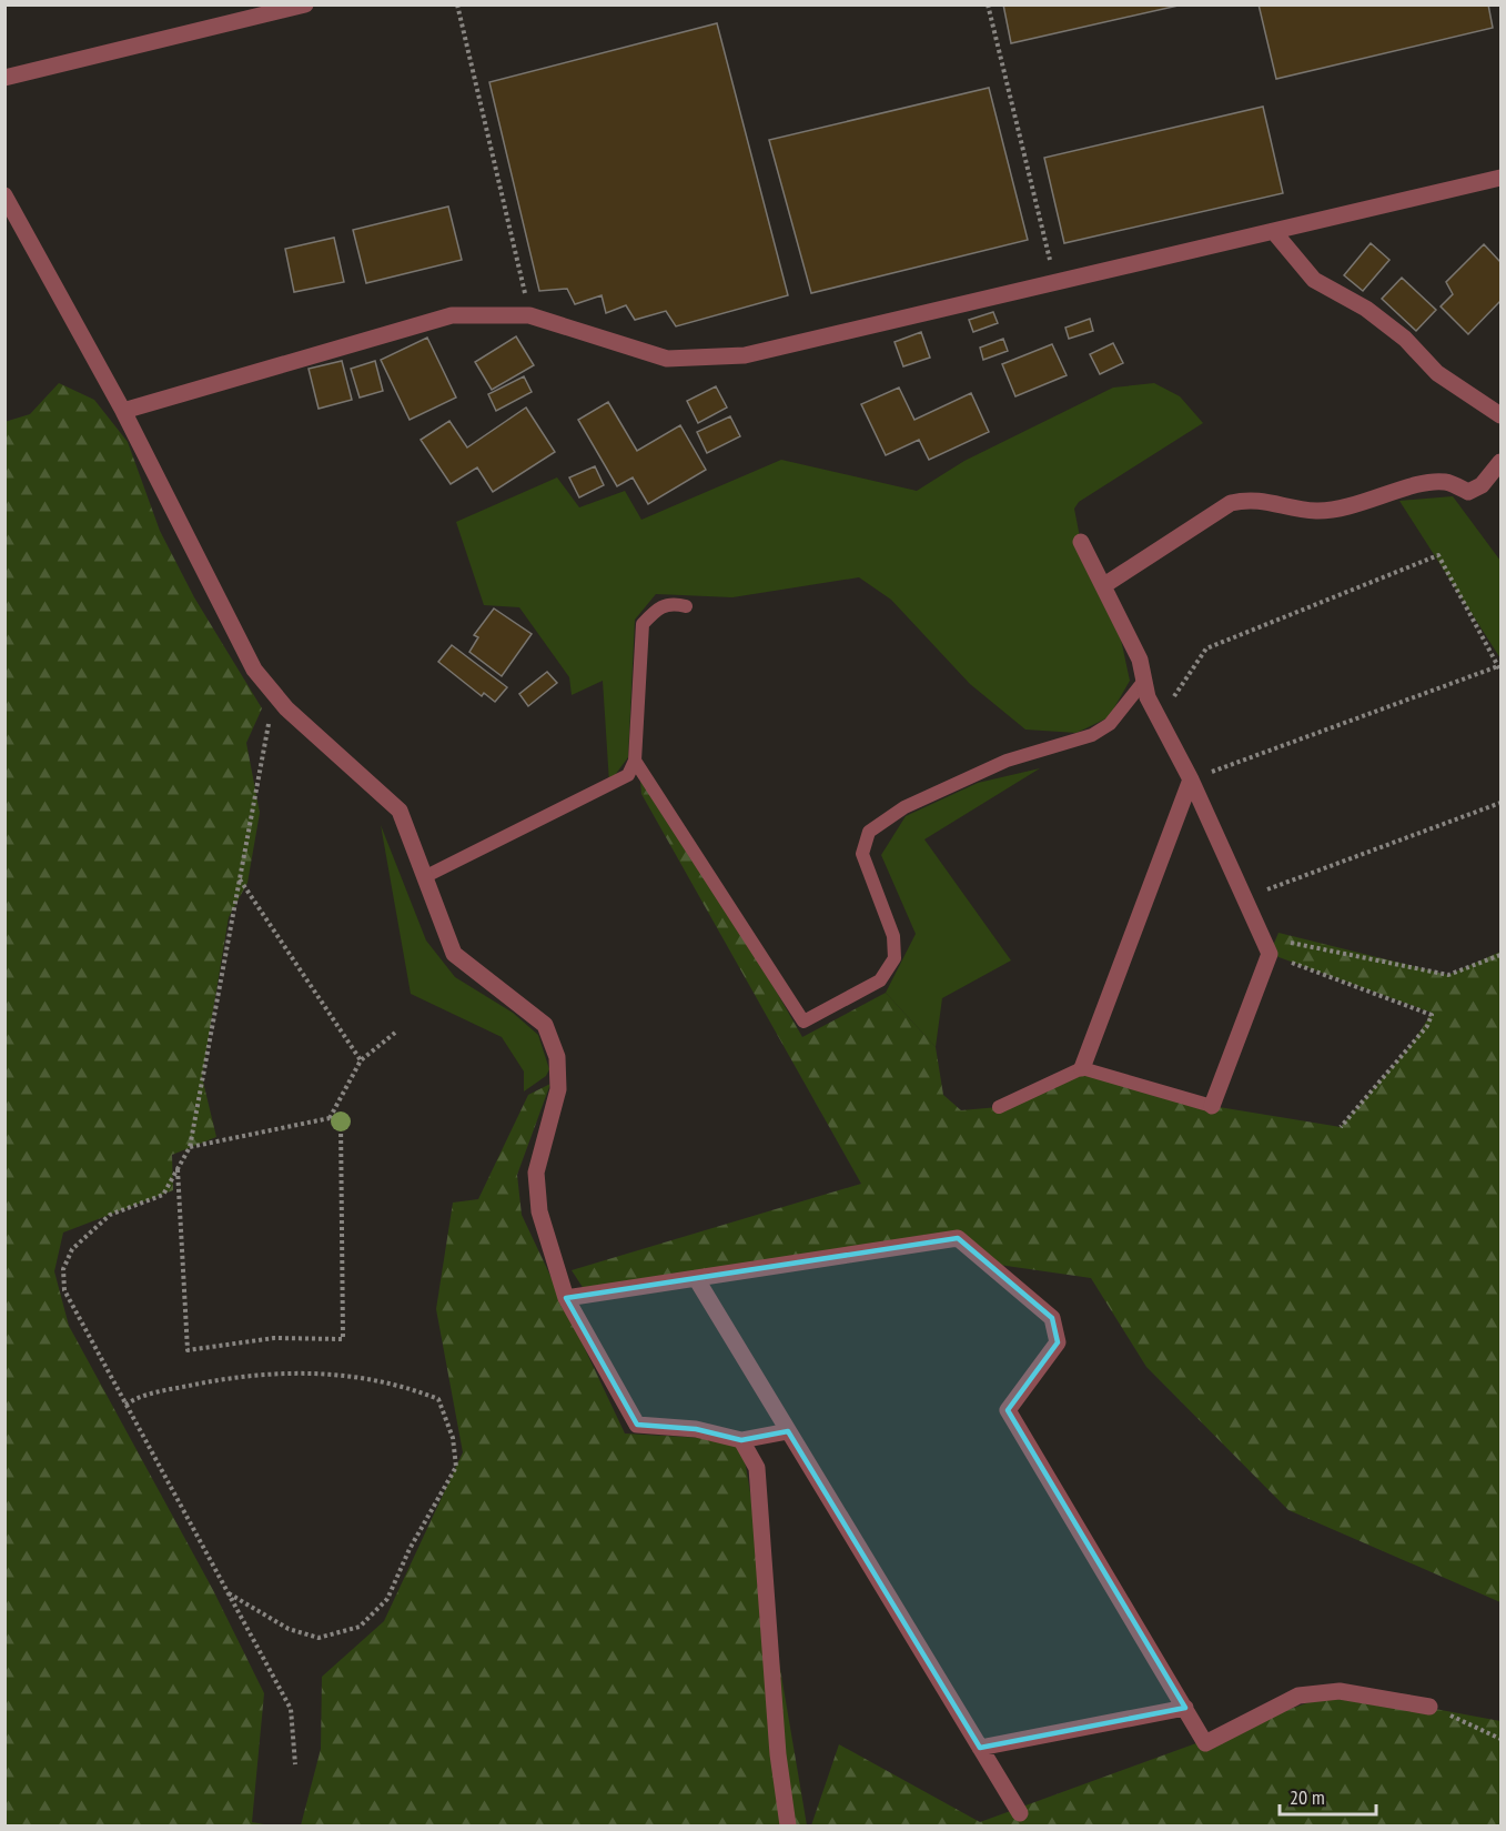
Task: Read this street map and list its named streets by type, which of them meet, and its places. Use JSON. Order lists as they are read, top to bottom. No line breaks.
{"scale_bar":"20 m"}
